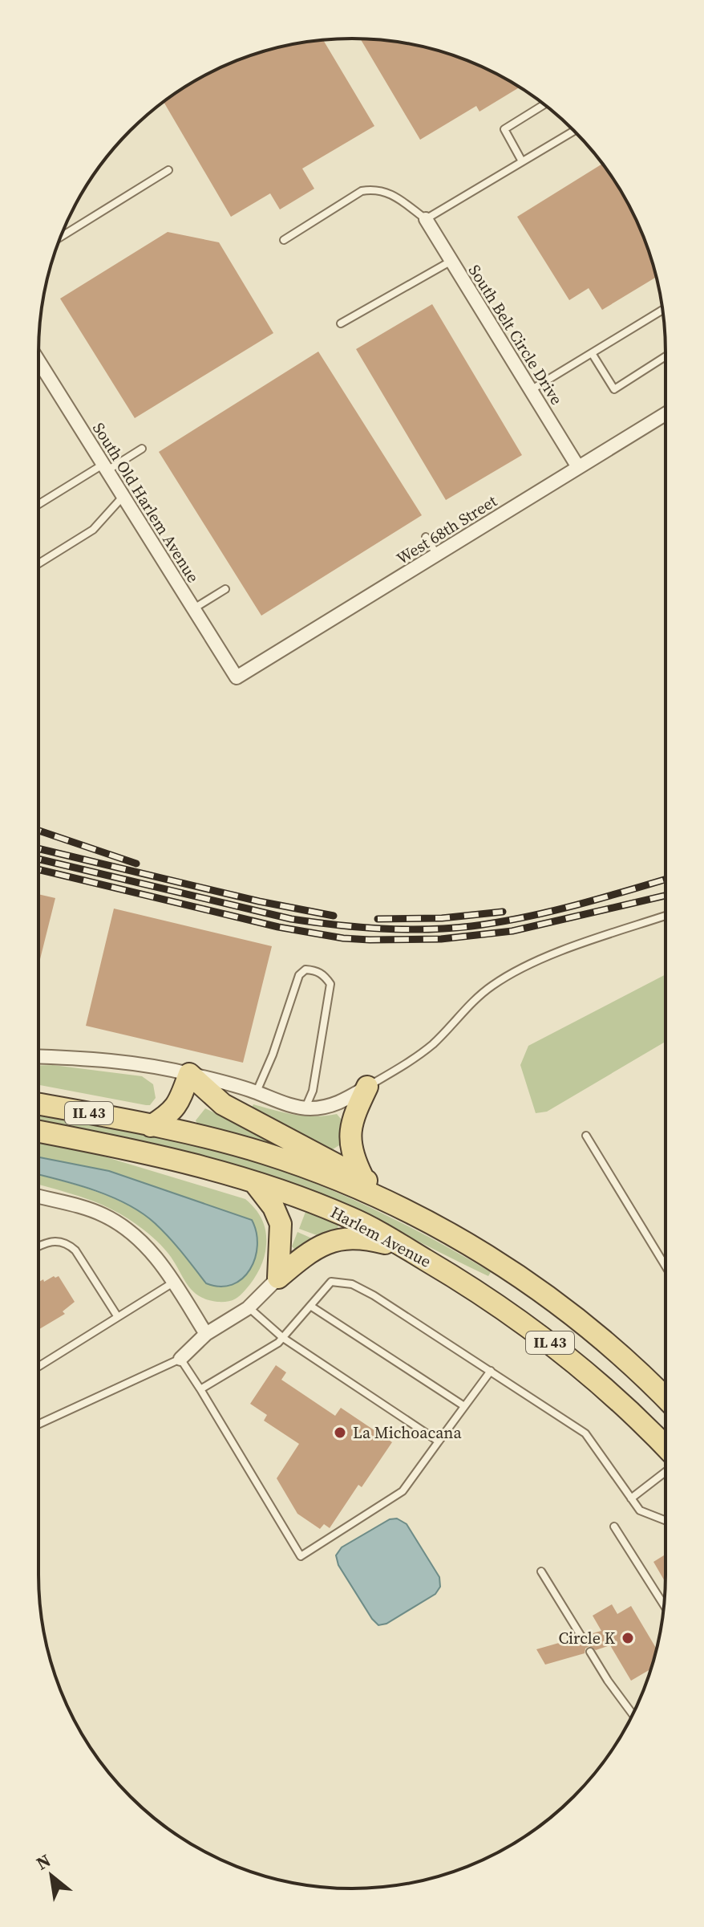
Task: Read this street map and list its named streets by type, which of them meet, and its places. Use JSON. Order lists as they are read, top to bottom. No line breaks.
{"streets":{"main road":["IL 43","Harlem Avenue"],"street":["South Belt Circle Drive","South Old Harlem Avenue","West 68th Street"]},"crossings":[["South Belt Circle Drive","West 68th Street"],["South Old Harlem Avenue","West 68th Street"]],"places":["La Michoacana","Circle K"],"north":"top left"}
